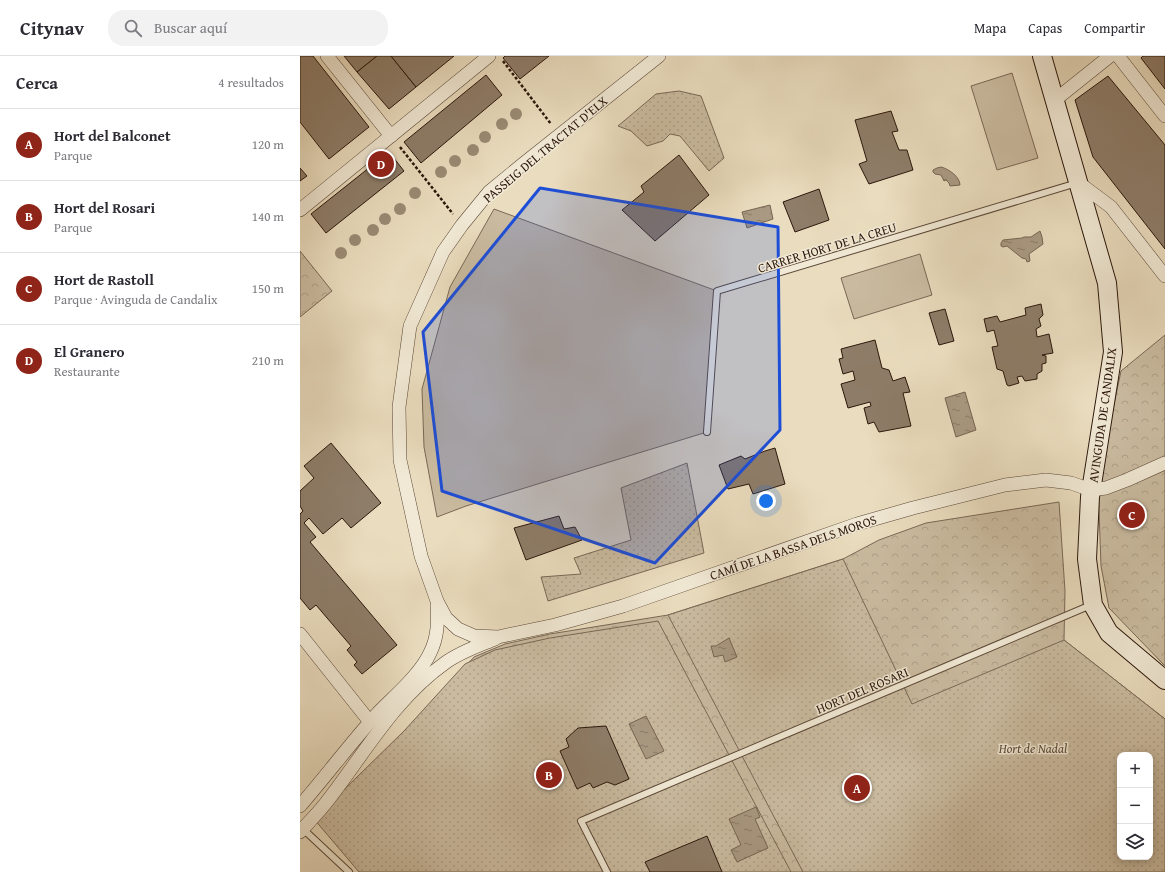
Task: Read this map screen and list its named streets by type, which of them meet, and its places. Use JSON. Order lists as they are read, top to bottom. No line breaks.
{"streets":{"main road":["AVINGUDA DE CANDALIX"],"street":["PASSEIG DEL TRACTAT D'ELX","CAMÍ DE LA BASSA DELS MOROS"],"lane":["CARRER HORT DE LA CREU","HORT DEL ROSARI"]},"crossings":[["PASSEIG DEL TRACTAT D'ELX","CAMÍ DE LA BASSA DELS MOROS"],["CARRER HORT DE LA CREU","AVINGUDA DE CANDALIX"],["AVINGUDA DE CANDALIX","CAMÍ DE LA BASSA DELS MOROS"],["AVINGUDA DE CANDALIX","HORT DEL ROSARI"]],"parks":["Hort de Nadal"],"page":{"header":"Citynav","search":"Buscar aquí","nav":["Mapa","Capas","Compartir"],"heading":["Cerca","4 resultados"],"list":[{"mark":"A","name":"Hort del Balconet","note":"Parque","value":"120 m"},{"mark":"B","name":"Hort del Rosari","note":"Parque","value":"140 m"},{"mark":"C","name":"Hort de Rastoll","note":"Parque · Avinguda de Candalix","value":"150 m"},{"mark":"D","name":"El Granero","note":"Restaurante","value":"210 m"}],"pins":["D","C","B","A"],"map_buttons":["+","−"]}}
